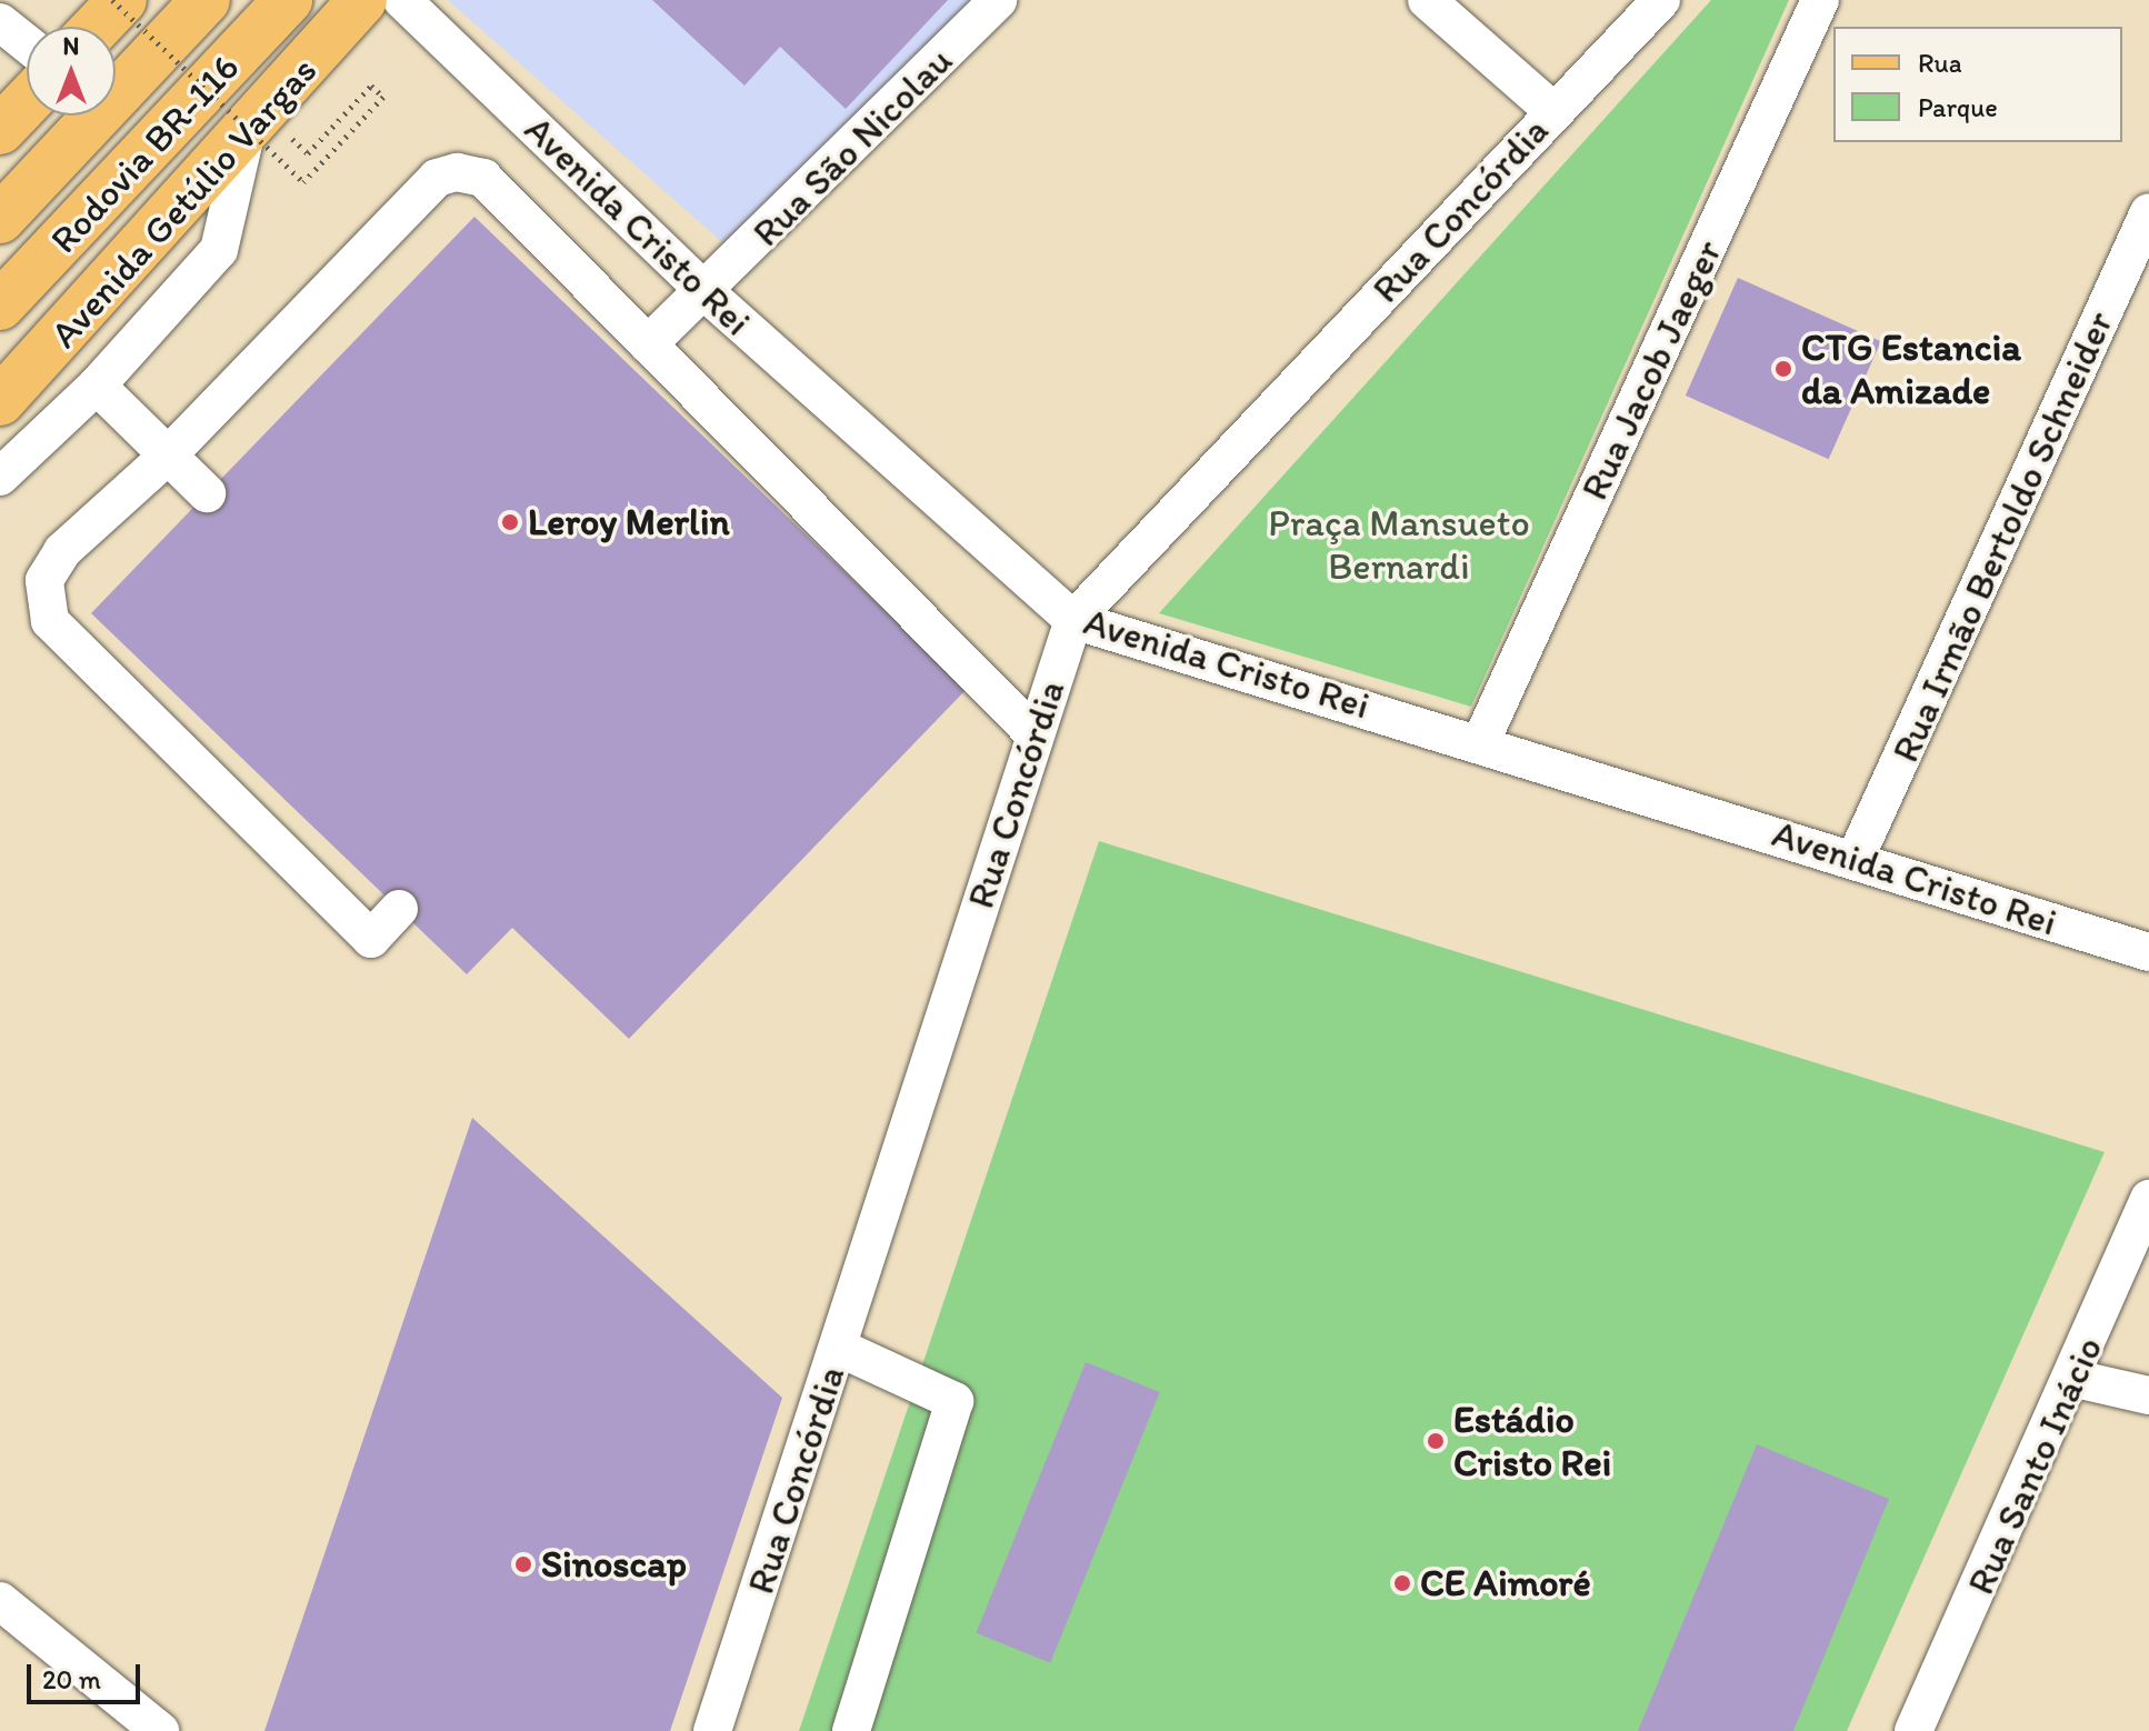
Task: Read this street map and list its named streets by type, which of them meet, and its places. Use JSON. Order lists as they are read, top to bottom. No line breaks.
{"streets":{"main road":["Rodovia BR-116","Avenida Getúlio Vargas"],"street":["Rua São Nicolau","Rua Concórdia","Avenida Cristo Rei","Rua Jacob Jaeger","Rua Irmão Bertoldo Schneider","Rua Santo Inácio"]},"crossings":[["Rua São Nicolau","Avenida Cristo Rei"],["Rua Concórdia","Avenida Cristo Rei"],["Avenida Cristo Rei","Rua Jacob Jaeger"],["Avenida Cristo Rei","Rua Irmão Bertoldo Schneider"]],"parks":["Praça Mansueto Bernardi"],"places":["CTG Estancia da Amizade","Leroy Merlin","Estádio Cristo Rei","Sinoscap","CE Aimoré"],"legend":["Rua","Parque"],"scale_bar":"20 m","north":"top"}
